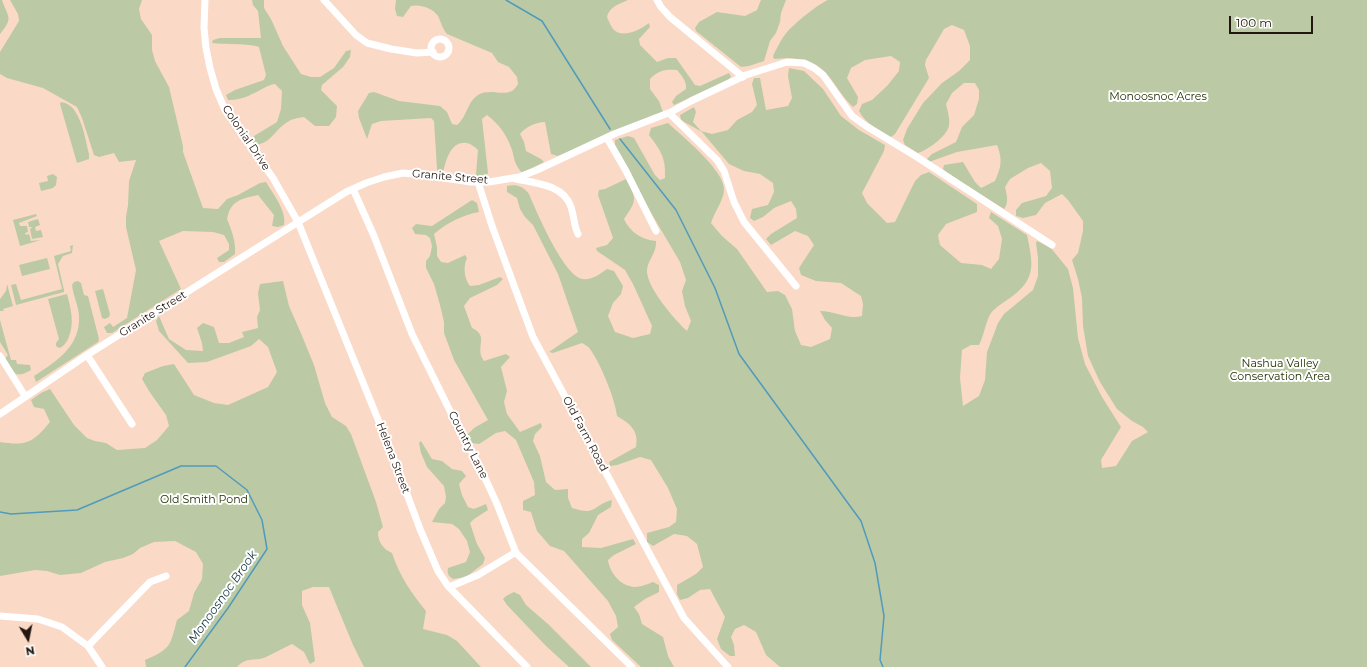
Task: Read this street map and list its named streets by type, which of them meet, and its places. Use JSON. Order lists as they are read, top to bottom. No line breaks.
{"streets":{"street":["Colonial Drive","Granite Street","Old Farm Road","Country Lane","Helena Street"]},"crossings":[["Colonial Drive","Granite Street"],["Colonial Drive","Helena Street"],["Granite Street","Old Farm Road"],["Granite Street","Country Lane"],["Granite Street","Helena Street"]],"water":["Monoosnoc Brook"],"parks":["Monoosnoc Acres","Nashua Valley Conservation Area","Old Smith Pond"],"scale_bar":"100 m","north":"bottom"}
